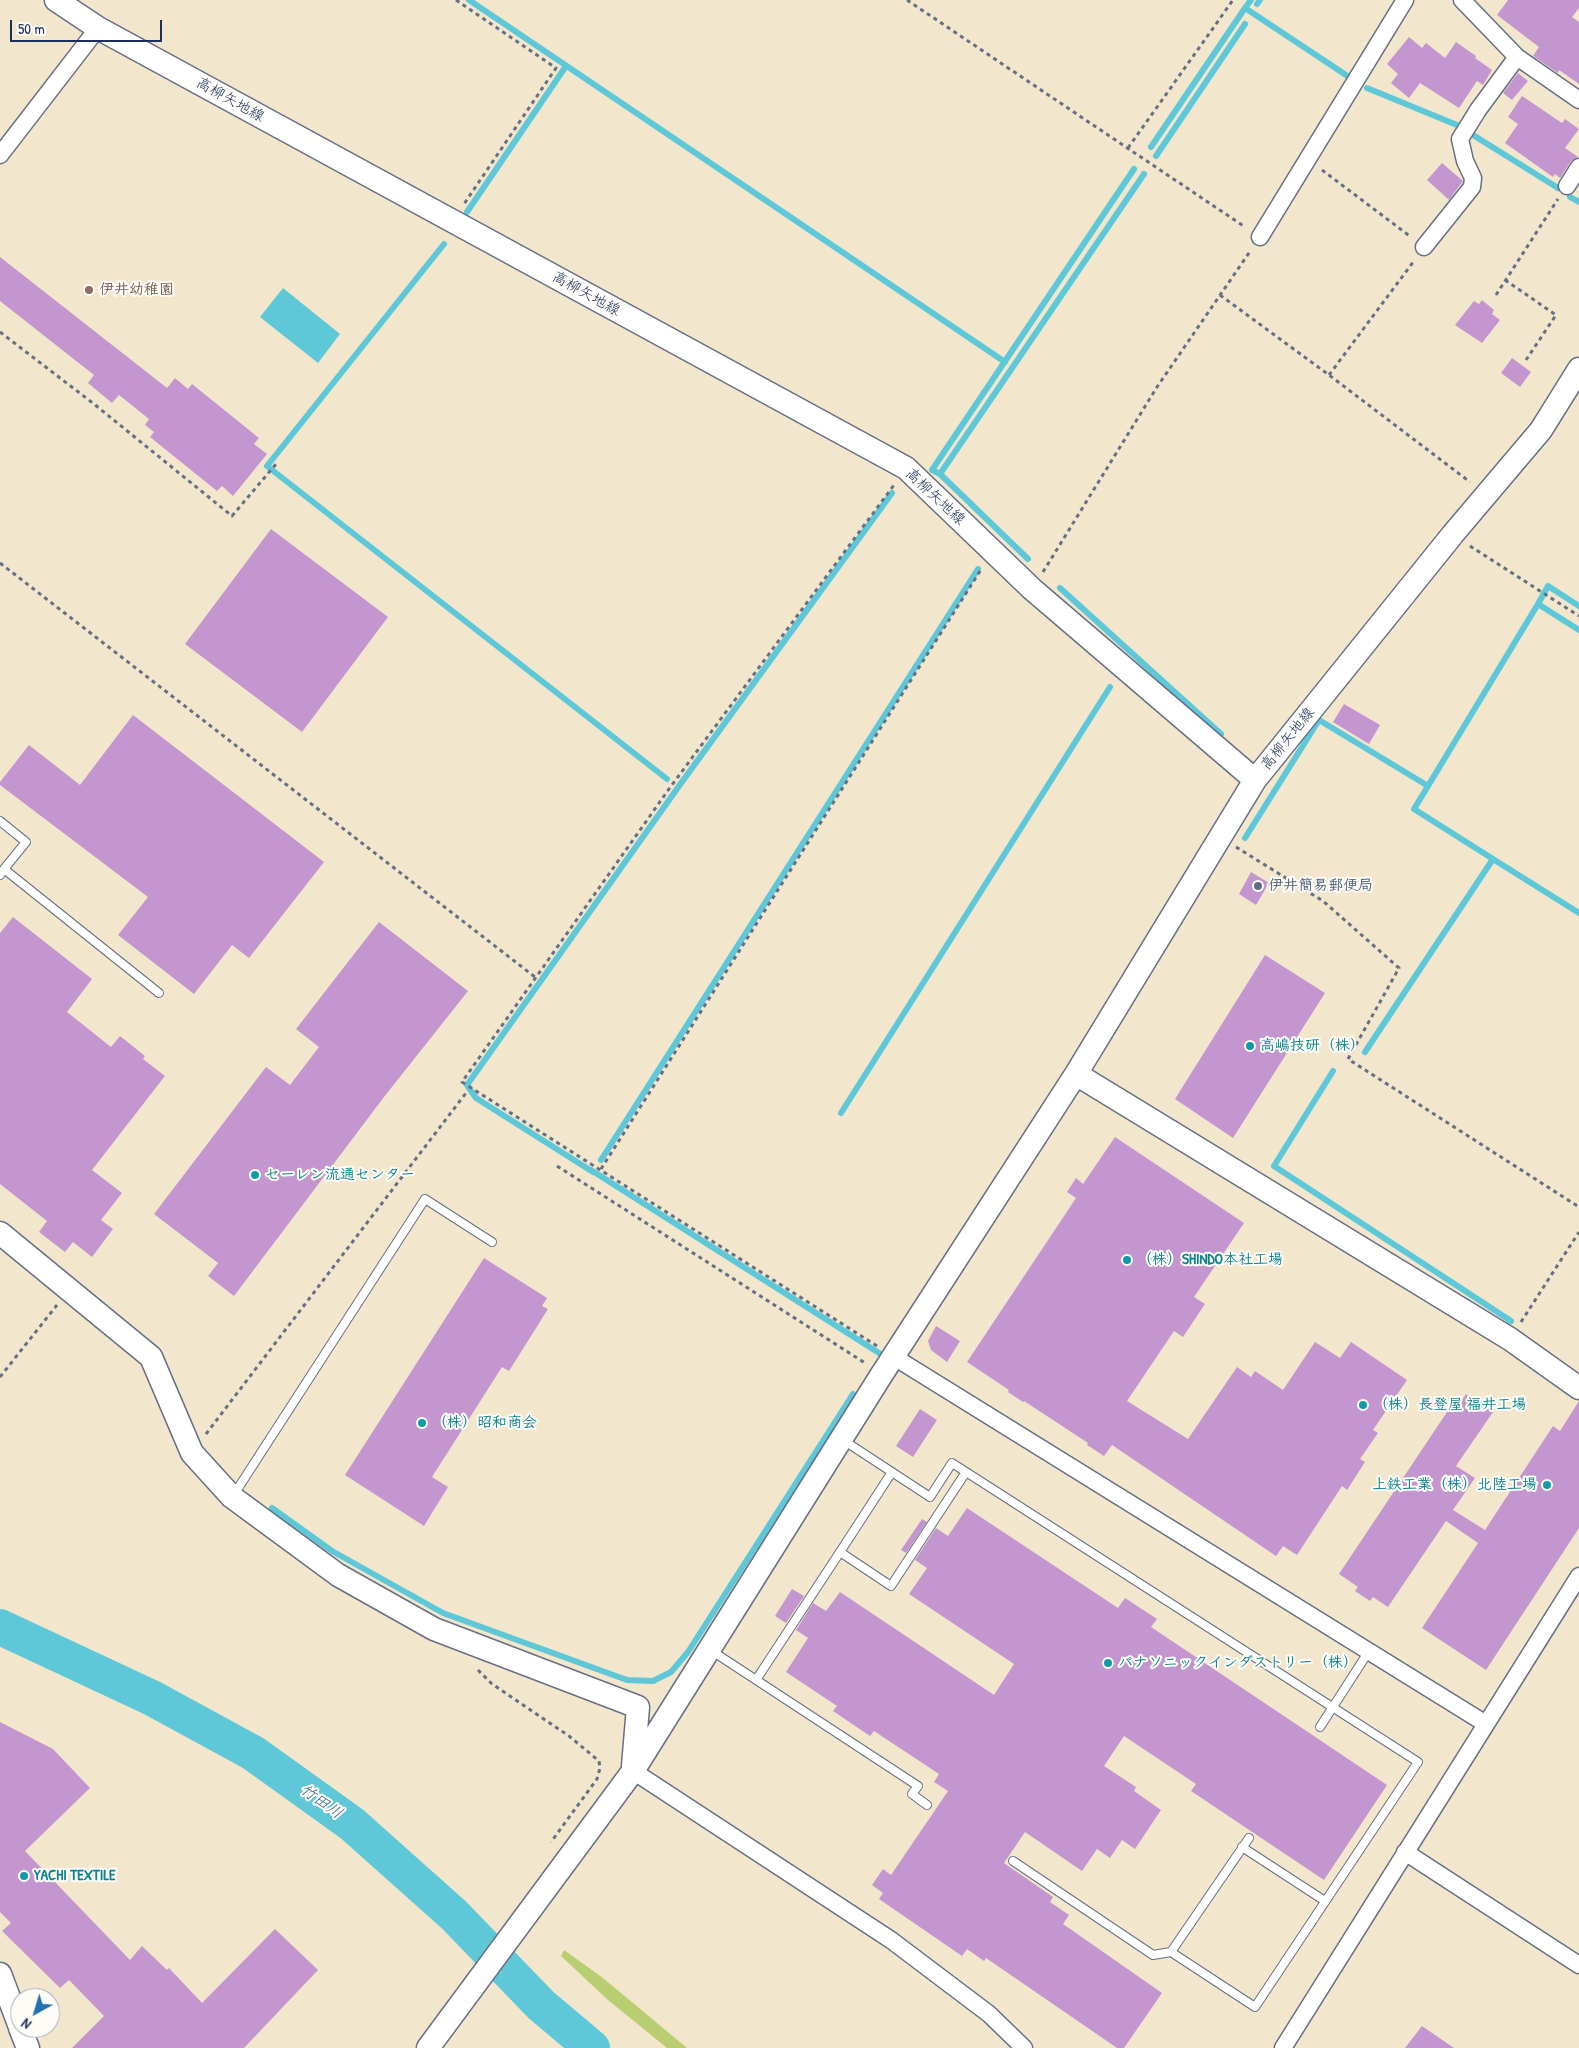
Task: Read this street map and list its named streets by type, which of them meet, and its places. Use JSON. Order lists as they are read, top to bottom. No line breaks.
{"streets":{"street":["高柳矢地線"]},"water":["竹田川"],"places":["伊井幼稚園","伊井簡易郵便局","高嶋技研（株）","セーレン流通センター","（株）SHINDO本社工場","（株）長登屋 福井工場","（株）昭和商会","上鉄工業（株）北陸工場","パナソニックインダストリー（株）","YACHI TEXTILE"],"scale_bar":"50 m","north":"bottom left"}
